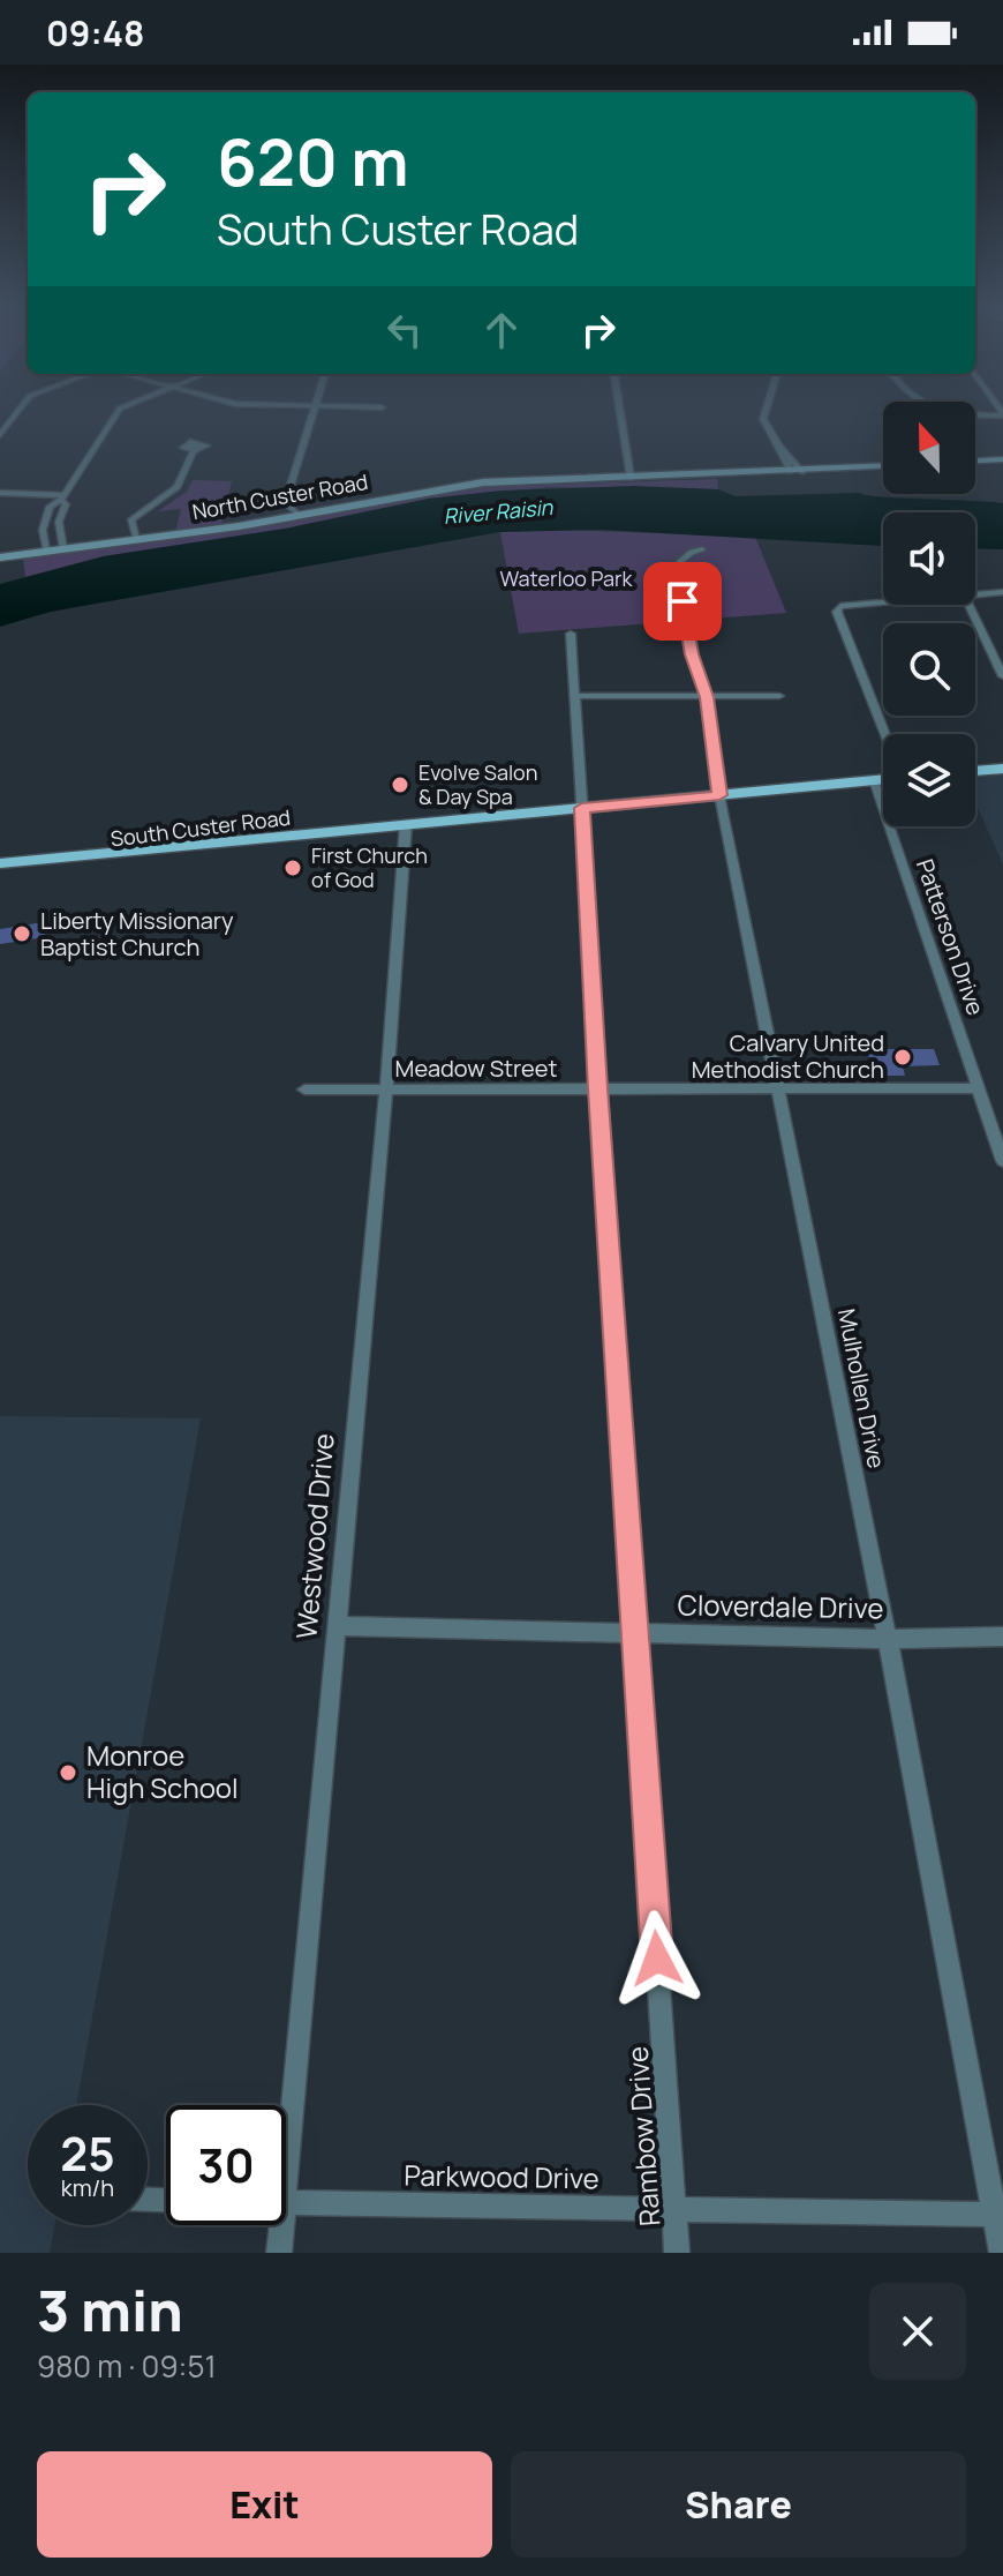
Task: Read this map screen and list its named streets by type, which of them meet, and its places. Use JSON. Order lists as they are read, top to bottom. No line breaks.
{"streets":{"main road":["South Custer Road"],"street":["North Custer Road","Patterson Drive","Meadow Street","Mulhollen Drive","Westwood Drive","Cloverdale Drive","Rambow Drive","Parkwood Drive"]},"crossings":[["South Custer Road","Patterson Drive"],["South Custer Road","Mulhollen Drive"],["South Custer Road","Westwood Drive"],["South Custer Road","Rambow Drive"],["Patterson Drive","Meadow Street"],["Meadow Street","Mulhollen Drive"],["Meadow Street","Westwood Drive"],["Meadow Street","Rambow Drive"],["Mulhollen Drive","Cloverdale Drive"],["Mulhollen Drive","Parkwood Drive"],["Westwood Drive","Cloverdale Drive"],["Cloverdale Drive","Rambow Drive"],["Rambow Drive","Parkwood Drive"]],"water":["River Raisin"],"parks":["Waterloo Park"],"places":["Evolve Salon & Day Spa","First Church of God","Liberty Missionary Baptist Church","Calvary United Methodist Church","Monroe High School"],"north":"top","page":{"status":"09:48","turn":["620 m","South Custer Road"],"speed":"25 km/h","limit":"30","heading":["3 min","980 m · 09:51"],"buttons":["Exit","Share"]}}
